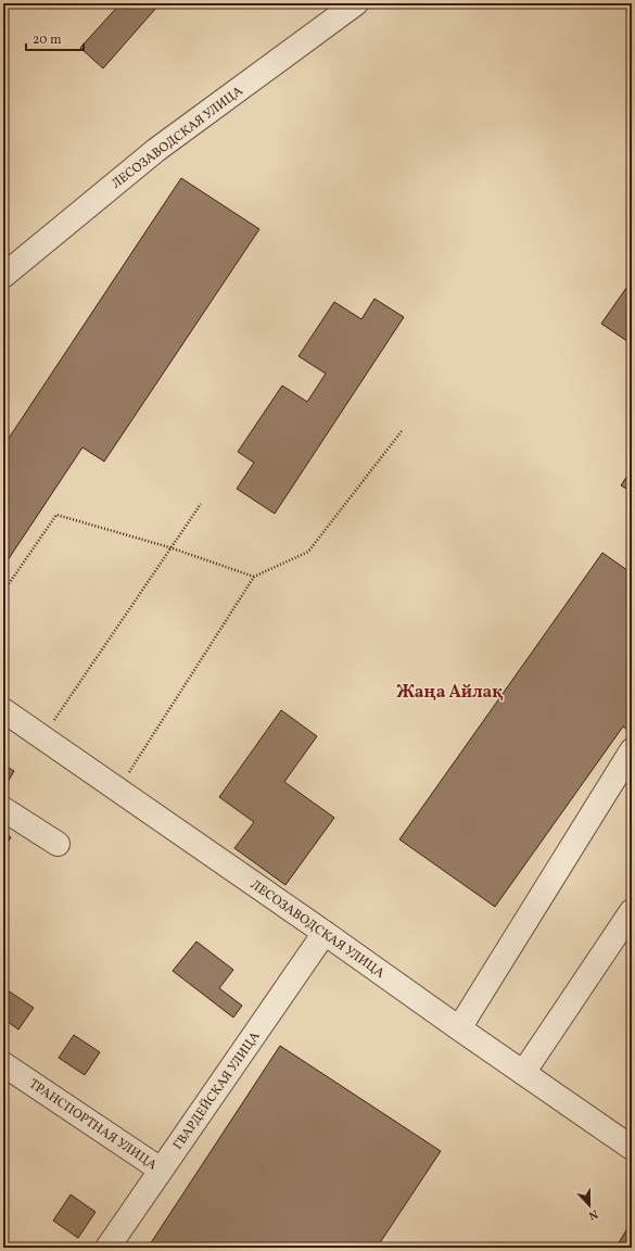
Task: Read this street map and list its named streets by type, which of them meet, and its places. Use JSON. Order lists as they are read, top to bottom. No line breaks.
{"streets":{"street":["ЛЕСОЗАВОДСКАЯ УЛИЦА","ГВАРДЕЙСКАЯ УЛИЦА","ТРАНСПОРТНАЯ УЛИЦА"]},"crossings":[["ЛЕСОЗАВОДСКАЯ УЛИЦА","ГВАРДЕЙСКАЯ УЛИЦА"],["ГВАРДЕЙСКАЯ УЛИЦА","ТРАНСПОРТНАЯ УЛИЦА"]],"districts":["Жаңа Айлақ"],"scale_bar":"20 m","north":"bottom"}
